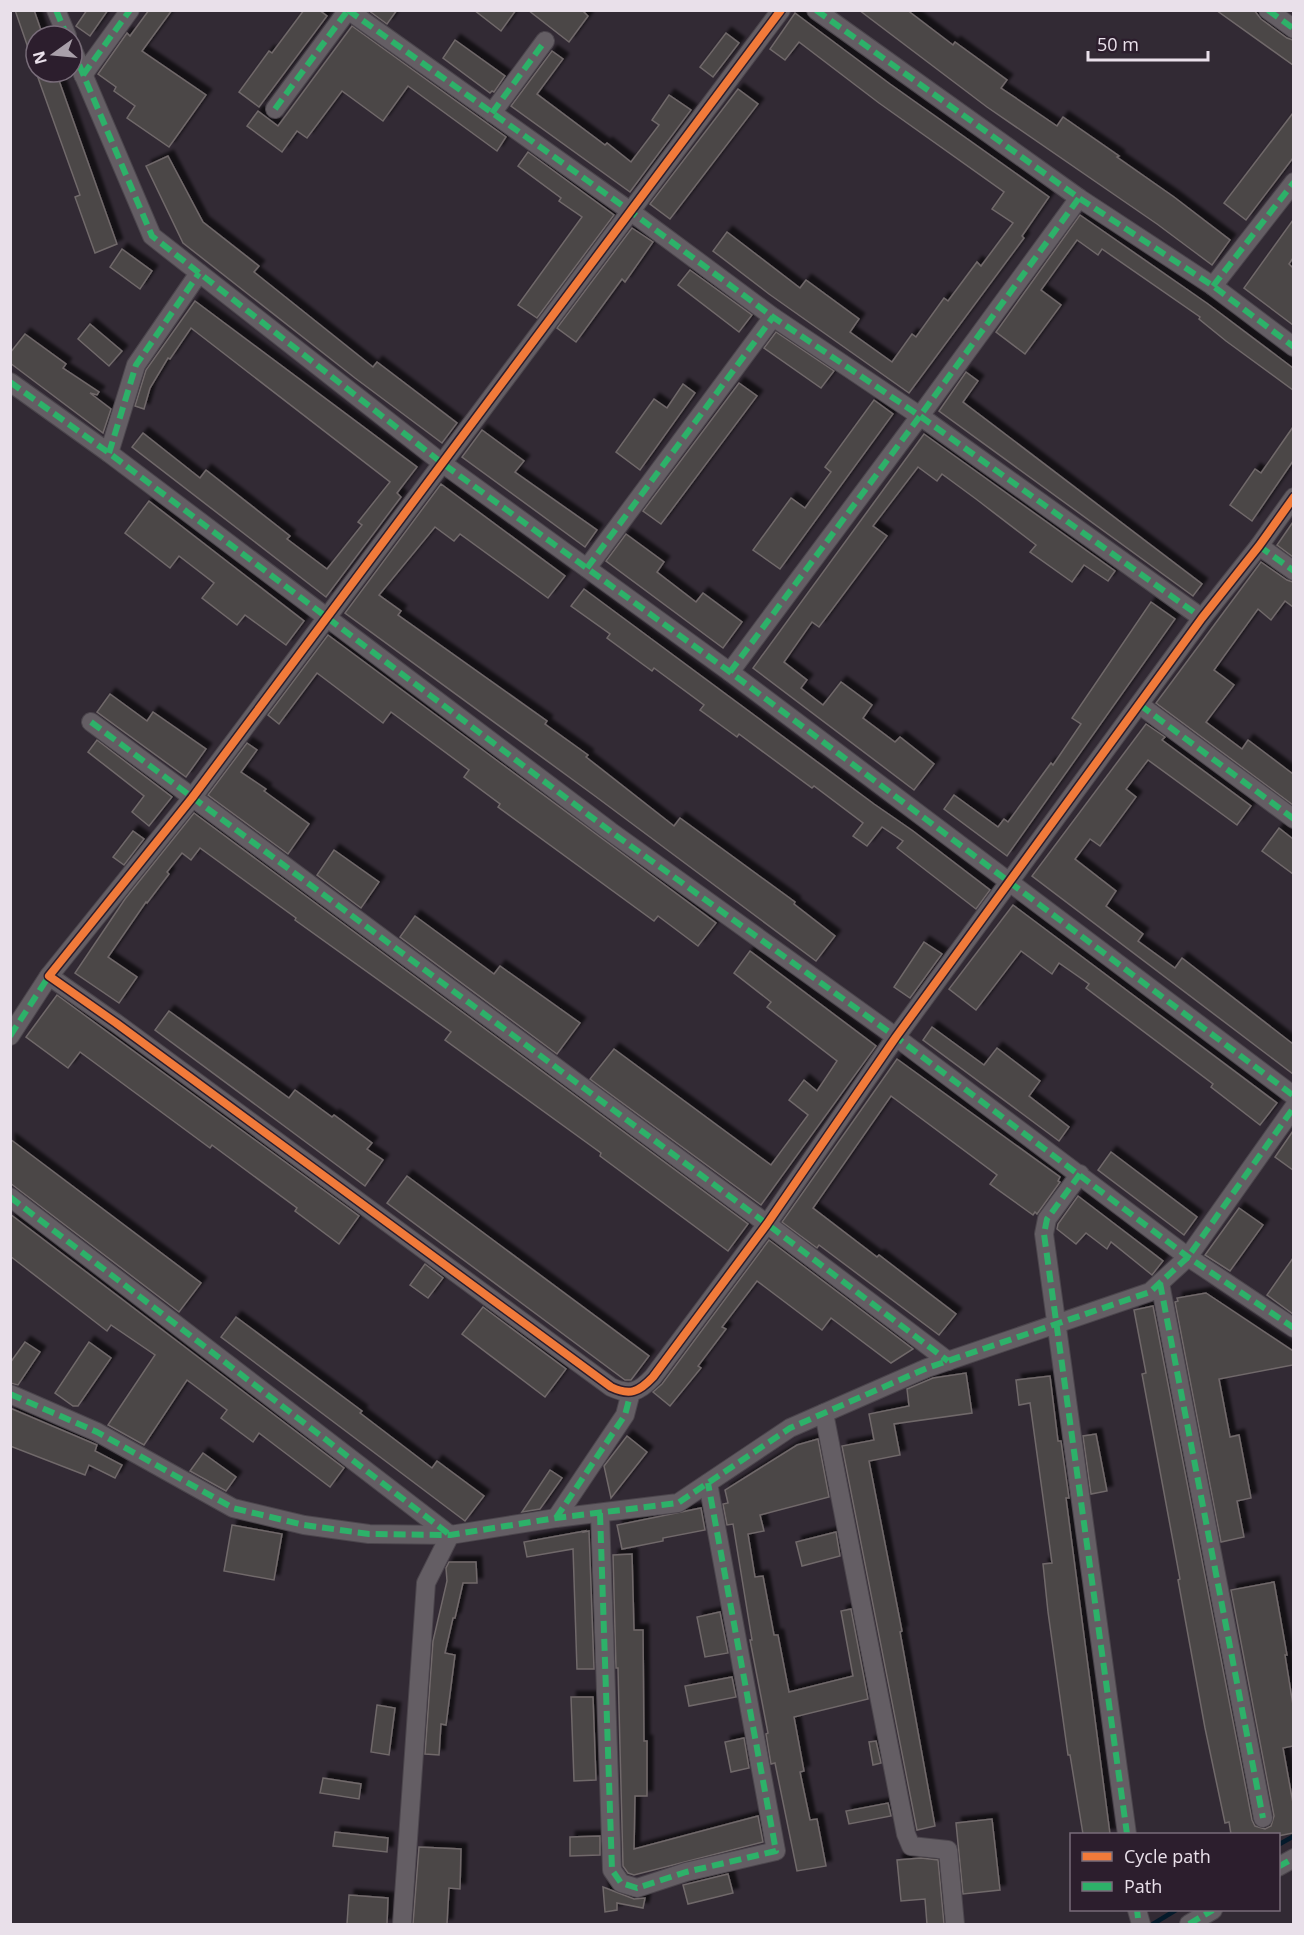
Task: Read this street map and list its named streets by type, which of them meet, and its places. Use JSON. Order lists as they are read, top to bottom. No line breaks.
{"legend":["Cycle path","Path"],"scale_bar":"50 m","north":"left"}
